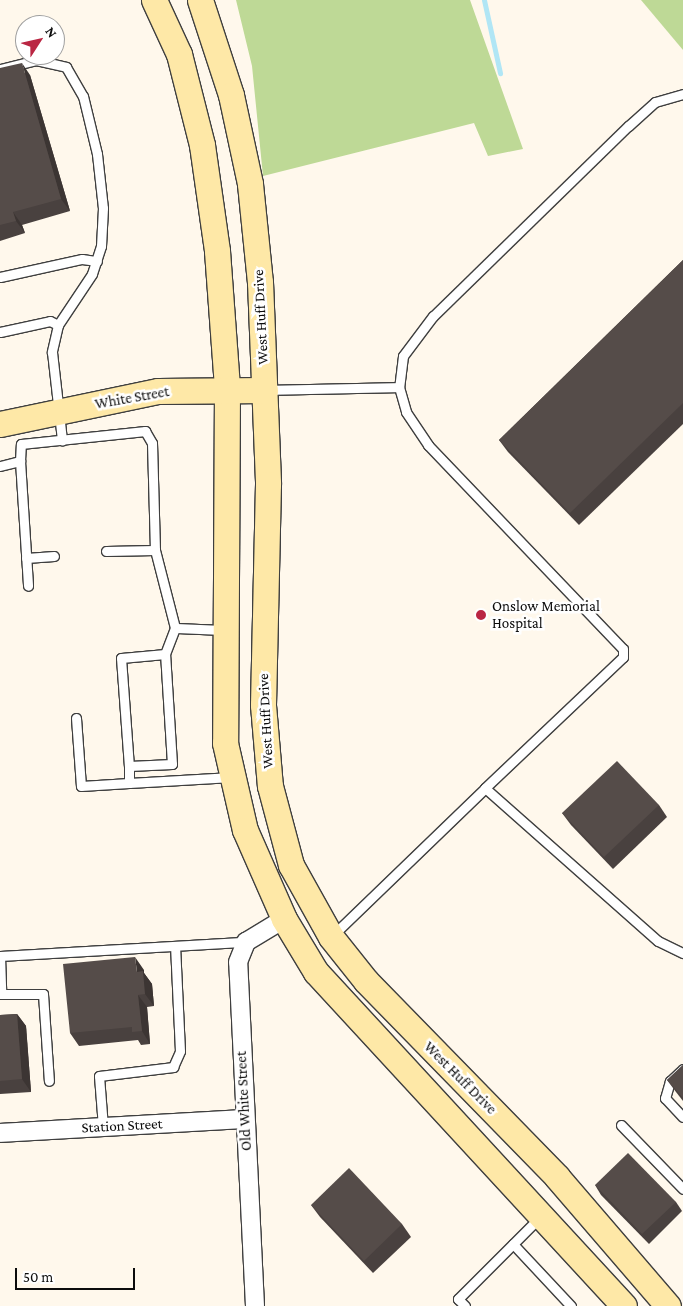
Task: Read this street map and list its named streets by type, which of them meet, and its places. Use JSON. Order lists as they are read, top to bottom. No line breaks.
{"streets":{"street":["West Huff Drive","White Street","Old White Street","Station Street"]},"crossings":[["West Huff Drive","White Street"],["Old White Street","Station Street"]],"places":["Onslow Memorial Hospital"],"scale_bar":"50 m","north":"top right"}
